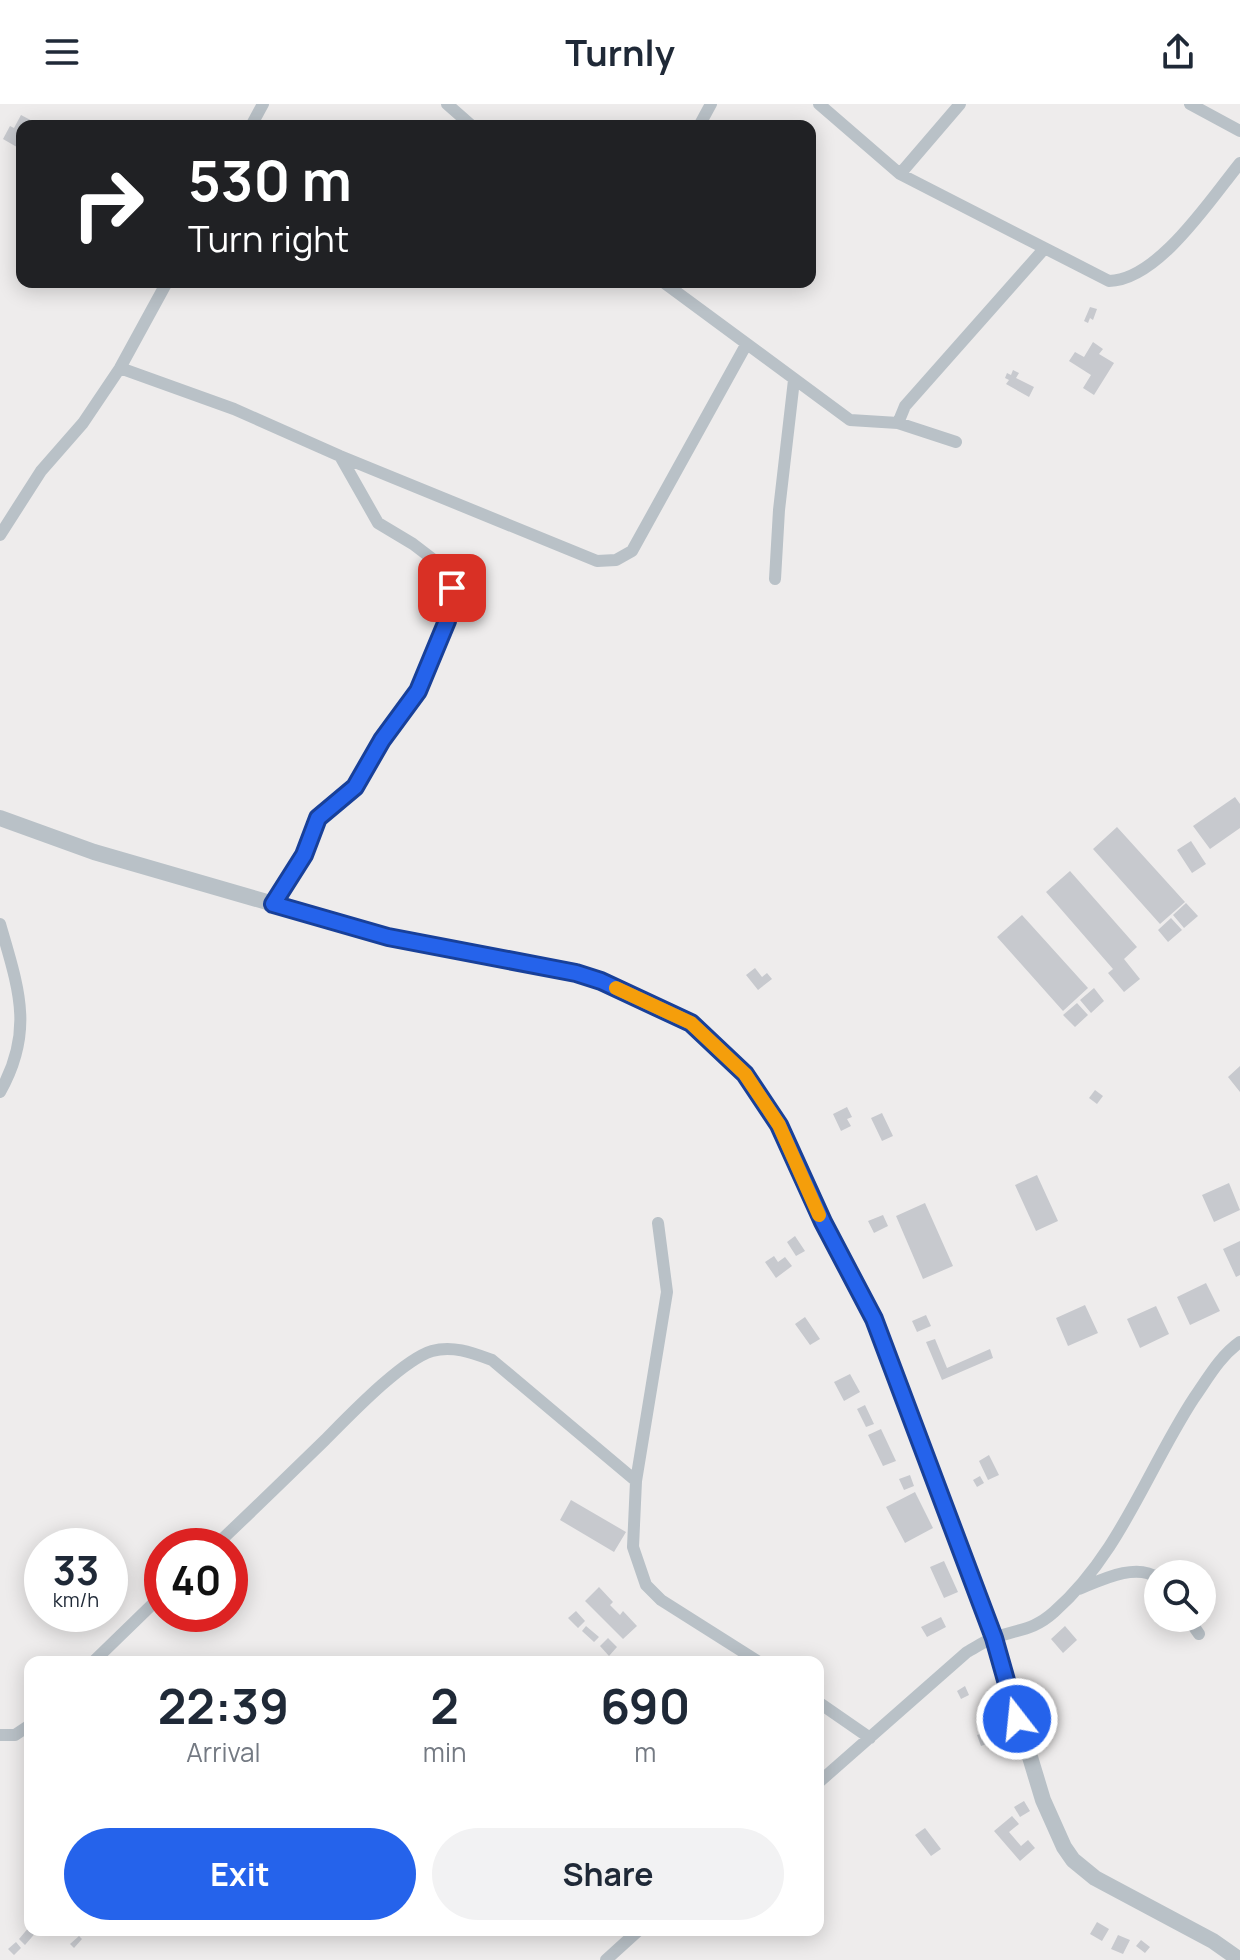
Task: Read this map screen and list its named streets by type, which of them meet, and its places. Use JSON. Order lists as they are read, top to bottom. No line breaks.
{"page":{"header":"Turnly","turn":["530 m","Turn right"],"speed":"33 km/h","limit":"40","eta":["22:39","Arrival","2","min","690","m"],"buttons":["Exit","Share"]}}
